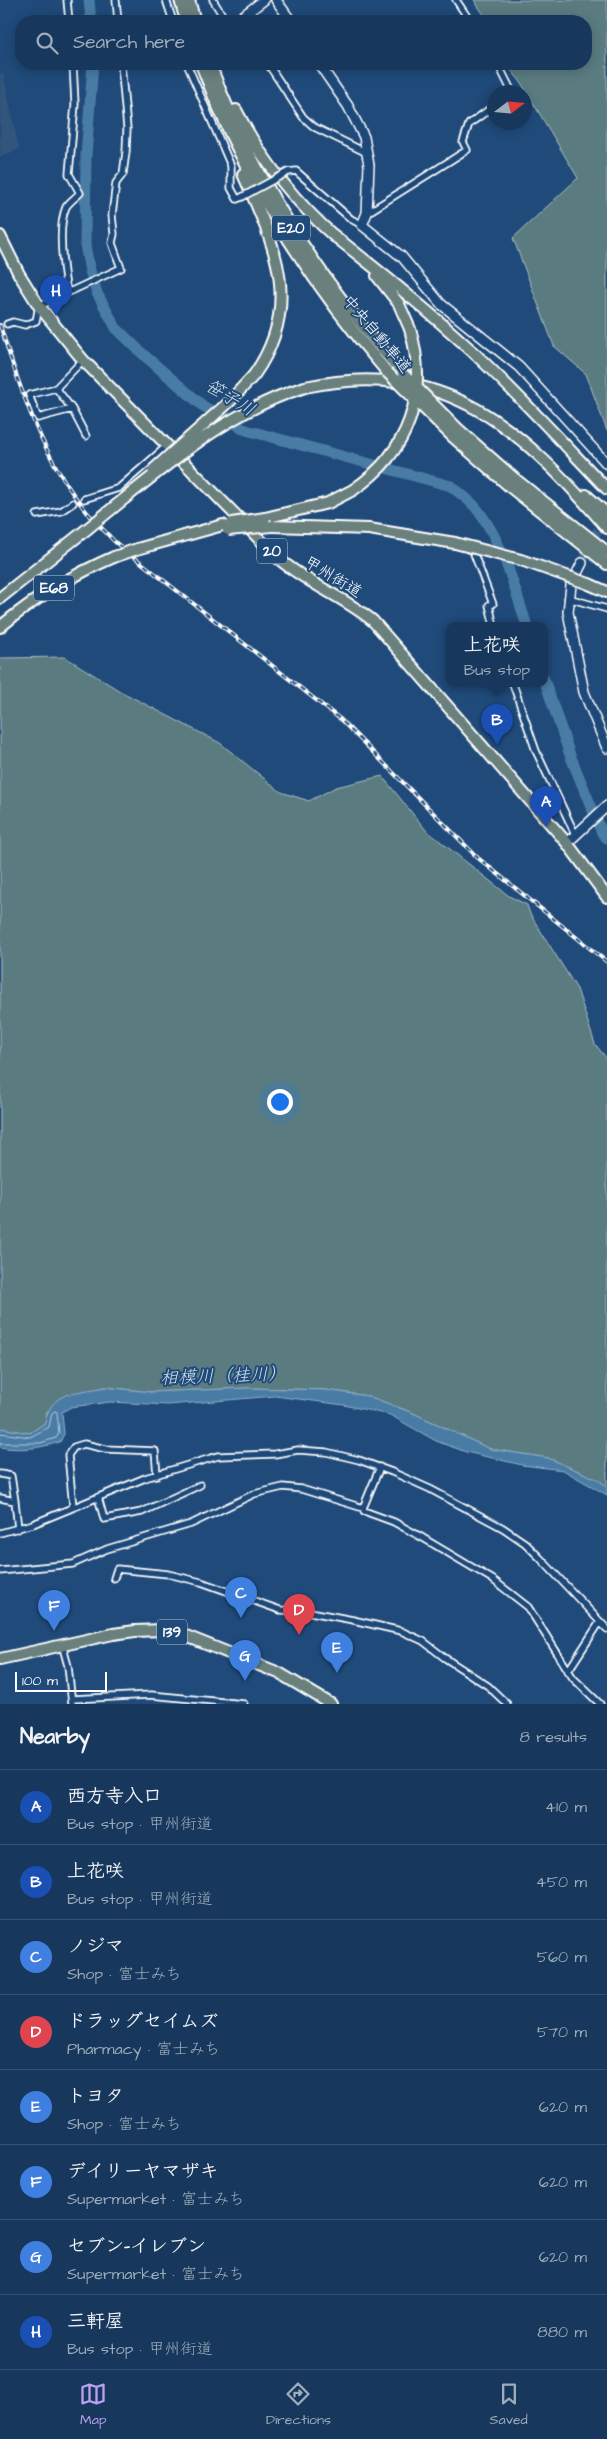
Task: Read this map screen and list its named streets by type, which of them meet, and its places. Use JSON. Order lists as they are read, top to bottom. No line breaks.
{"streets":{"highway":["E20","中央自動車道","20","甲州街道","E68","139"]},"water":["笹子川","相模川（桂川）"],"scale_bar":"100 m","north":"right","page":{"search":"Search here","pins":["H","B","A","C","F","D","E","G"],"popup":["上花咲","Bus stop"],"scale":"100 m","heading":["Nearby","8 results"],"list":[{"mark":"A","name":"西方寺入口","note":"Bus stop · 甲州街道","value":"410 m"},{"mark":"B","name":"上花咲","note":"Bus stop · 甲州街道","value":"450 m"},{"mark":"C","name":"ノジマ","note":"Shop · 富士みち","value":"560 m"},{"mark":"D","name":"ドラッグセイムズ","note":"Pharmacy · 富士みち","value":"570 m"},{"mark":"E","name":"トヨタ","note":"Shop · 富士みち","value":"620 m"},{"mark":"F","name":"デイリーヤマザキ","note":"Supermarket · 富士みち","value":"620 m"},{"mark":"G","name":"セブン-イレブン","note":"Supermarket · 富士みち","value":"620 m"},{"mark":"H","name":"三軒屋","note":"Bus stop · 甲州街道","value":"880 m"}],"nav":["Map","Directions","Saved"]}}
